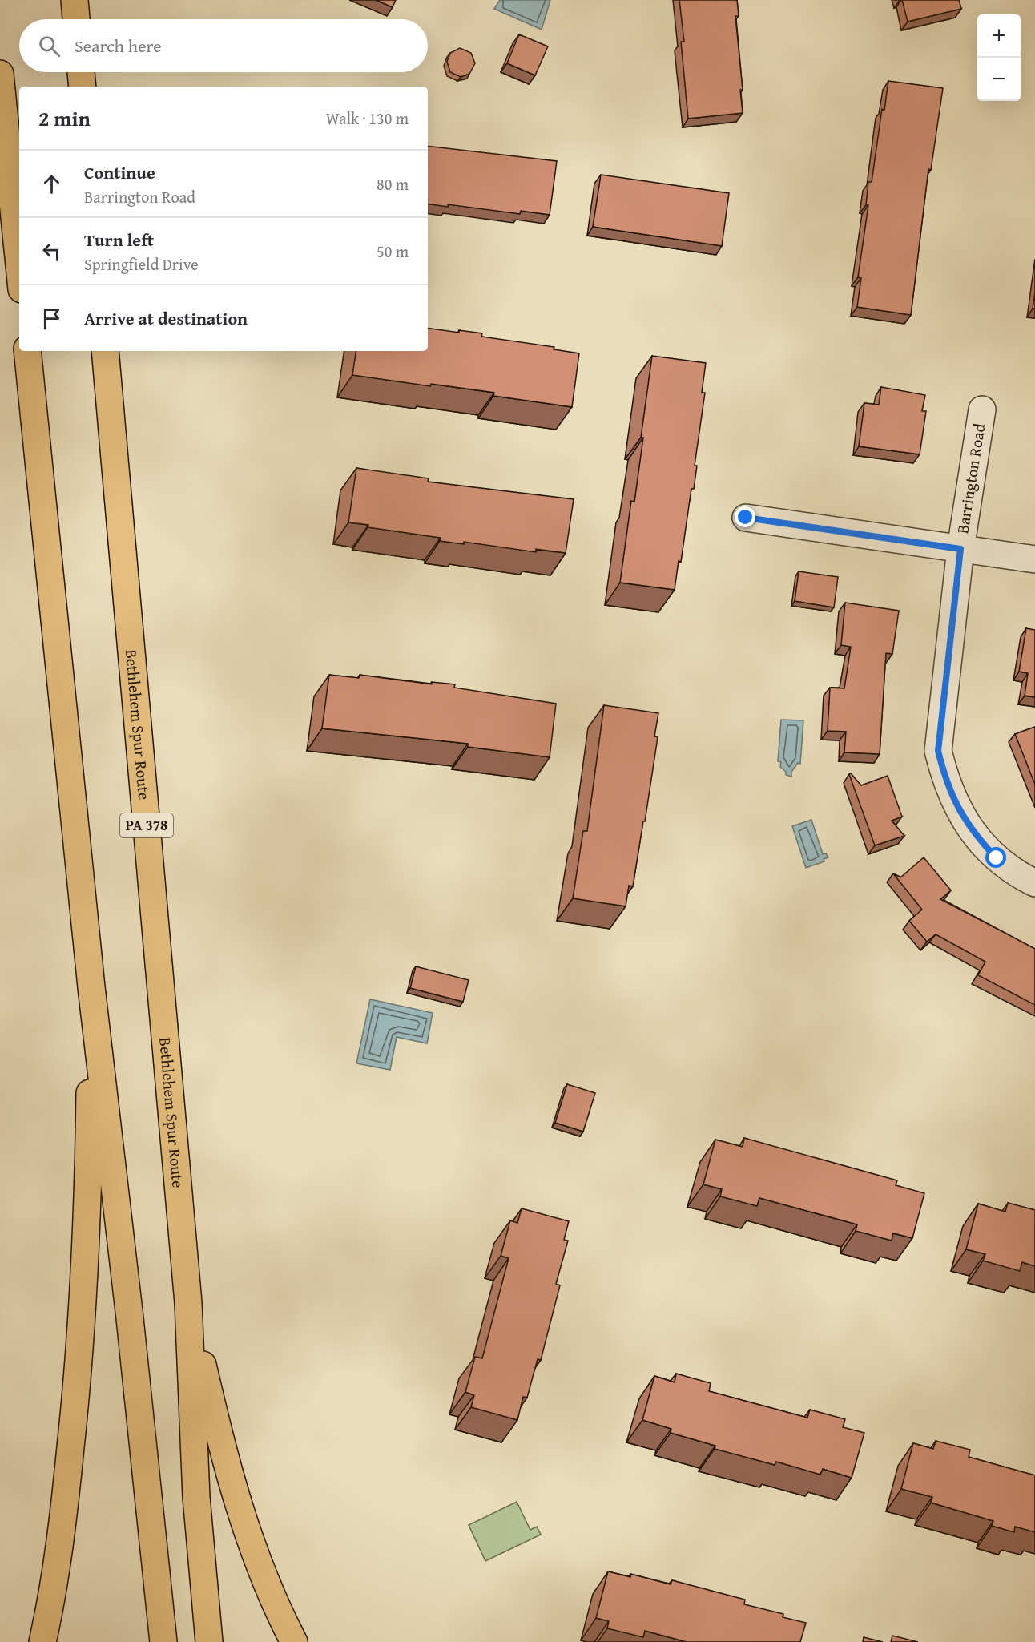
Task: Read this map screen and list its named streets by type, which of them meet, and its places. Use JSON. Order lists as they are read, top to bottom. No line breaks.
{"streets":{"highway":["Bethlehem Spur Route","PA 378"],"street":["Barrington Road"]},"page":{"map_buttons":["+","−"],"search":"Search here","heading":["2 min","Walk · 130 m"],"list":[["Continue","Barrington Road","80 m"],["Turn left","Springfield Drive","50 m"],"Arrive at destination"]}}
